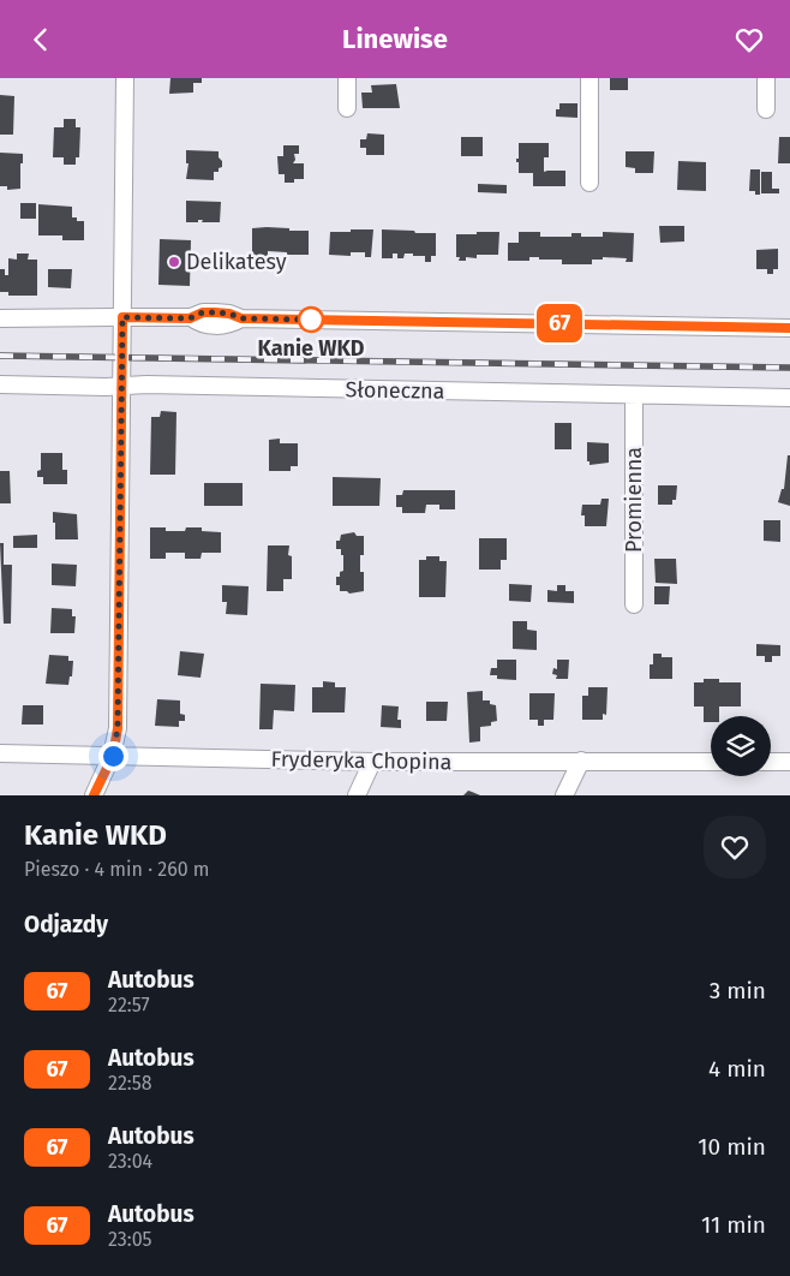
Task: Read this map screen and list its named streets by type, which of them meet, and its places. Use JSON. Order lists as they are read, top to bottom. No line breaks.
{"streets":{"street":["Słoneczna","Promienna","Fryderyka Chopina"]},"crossings":[["Słoneczna","Promienna"]],"places":["Delikatesy","Kanie WKD"],"lines":["bus line 67"],"page":{"header":"Linewise","on_map":"67","heading":[["Kanie WKD","Pieszo · 4 min · 260 m"],"Odjazdy"],"list":[{"mark":"67","name":"Autobus","note":"22:57","value":"3 min"},{"mark":"67","name":"Autobus","note":"22:58","value":"4 min"},{"mark":"67","name":"Autobus","note":"23:04","value":"10 min"},{"mark":"67","name":"Autobus","note":"23:05","value":"11 min"}]}}
